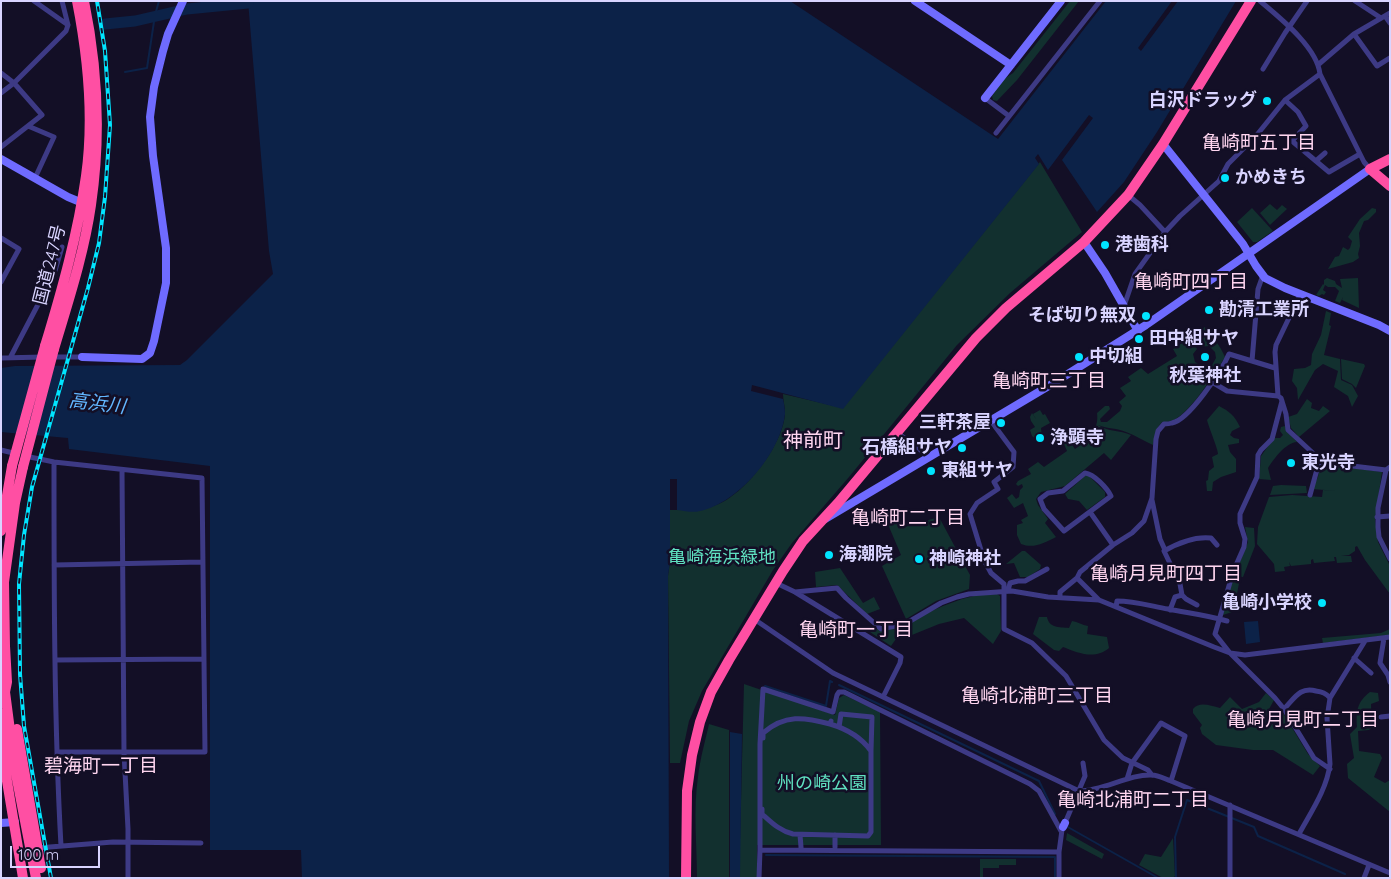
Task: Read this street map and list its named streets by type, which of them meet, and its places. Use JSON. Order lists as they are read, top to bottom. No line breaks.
{"districts":["亀崎町五丁目","亀崎町四丁目","亀崎町三丁目","神前町","亀崎町二丁目","亀崎月見町四丁目","亀崎町一丁目","亀崎北浦町三丁目","亀崎月見町二丁目","碧海町一丁目","亀崎北浦町二丁目"],"water":["高浜川"],"parks":["亀崎海浜緑地","州の崎公園"],"places":["白沢ドラッグ","かめきち","港歯科","勘清工業所","そば切り無双","田中組サヤ","中切組","秋葉神社","三軒茶屋","浄顕寺","石橋組サヤ","東光寺","東組サヤ","海潮院","神崎神社","亀崎小学校"],"scale_bar":"100 m"}
